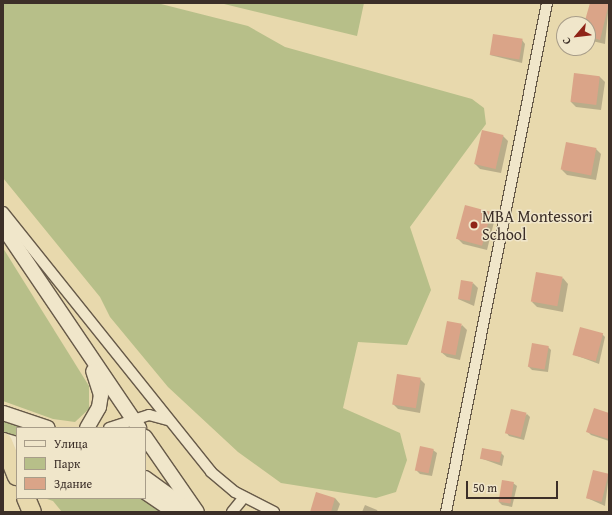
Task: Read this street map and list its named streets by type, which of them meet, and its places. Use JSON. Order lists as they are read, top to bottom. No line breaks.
{"places":["MBA Montessori School"],"legend":["Улица","Парк","Здание"],"scale_bar":"50 m","north":"bottom left"}
